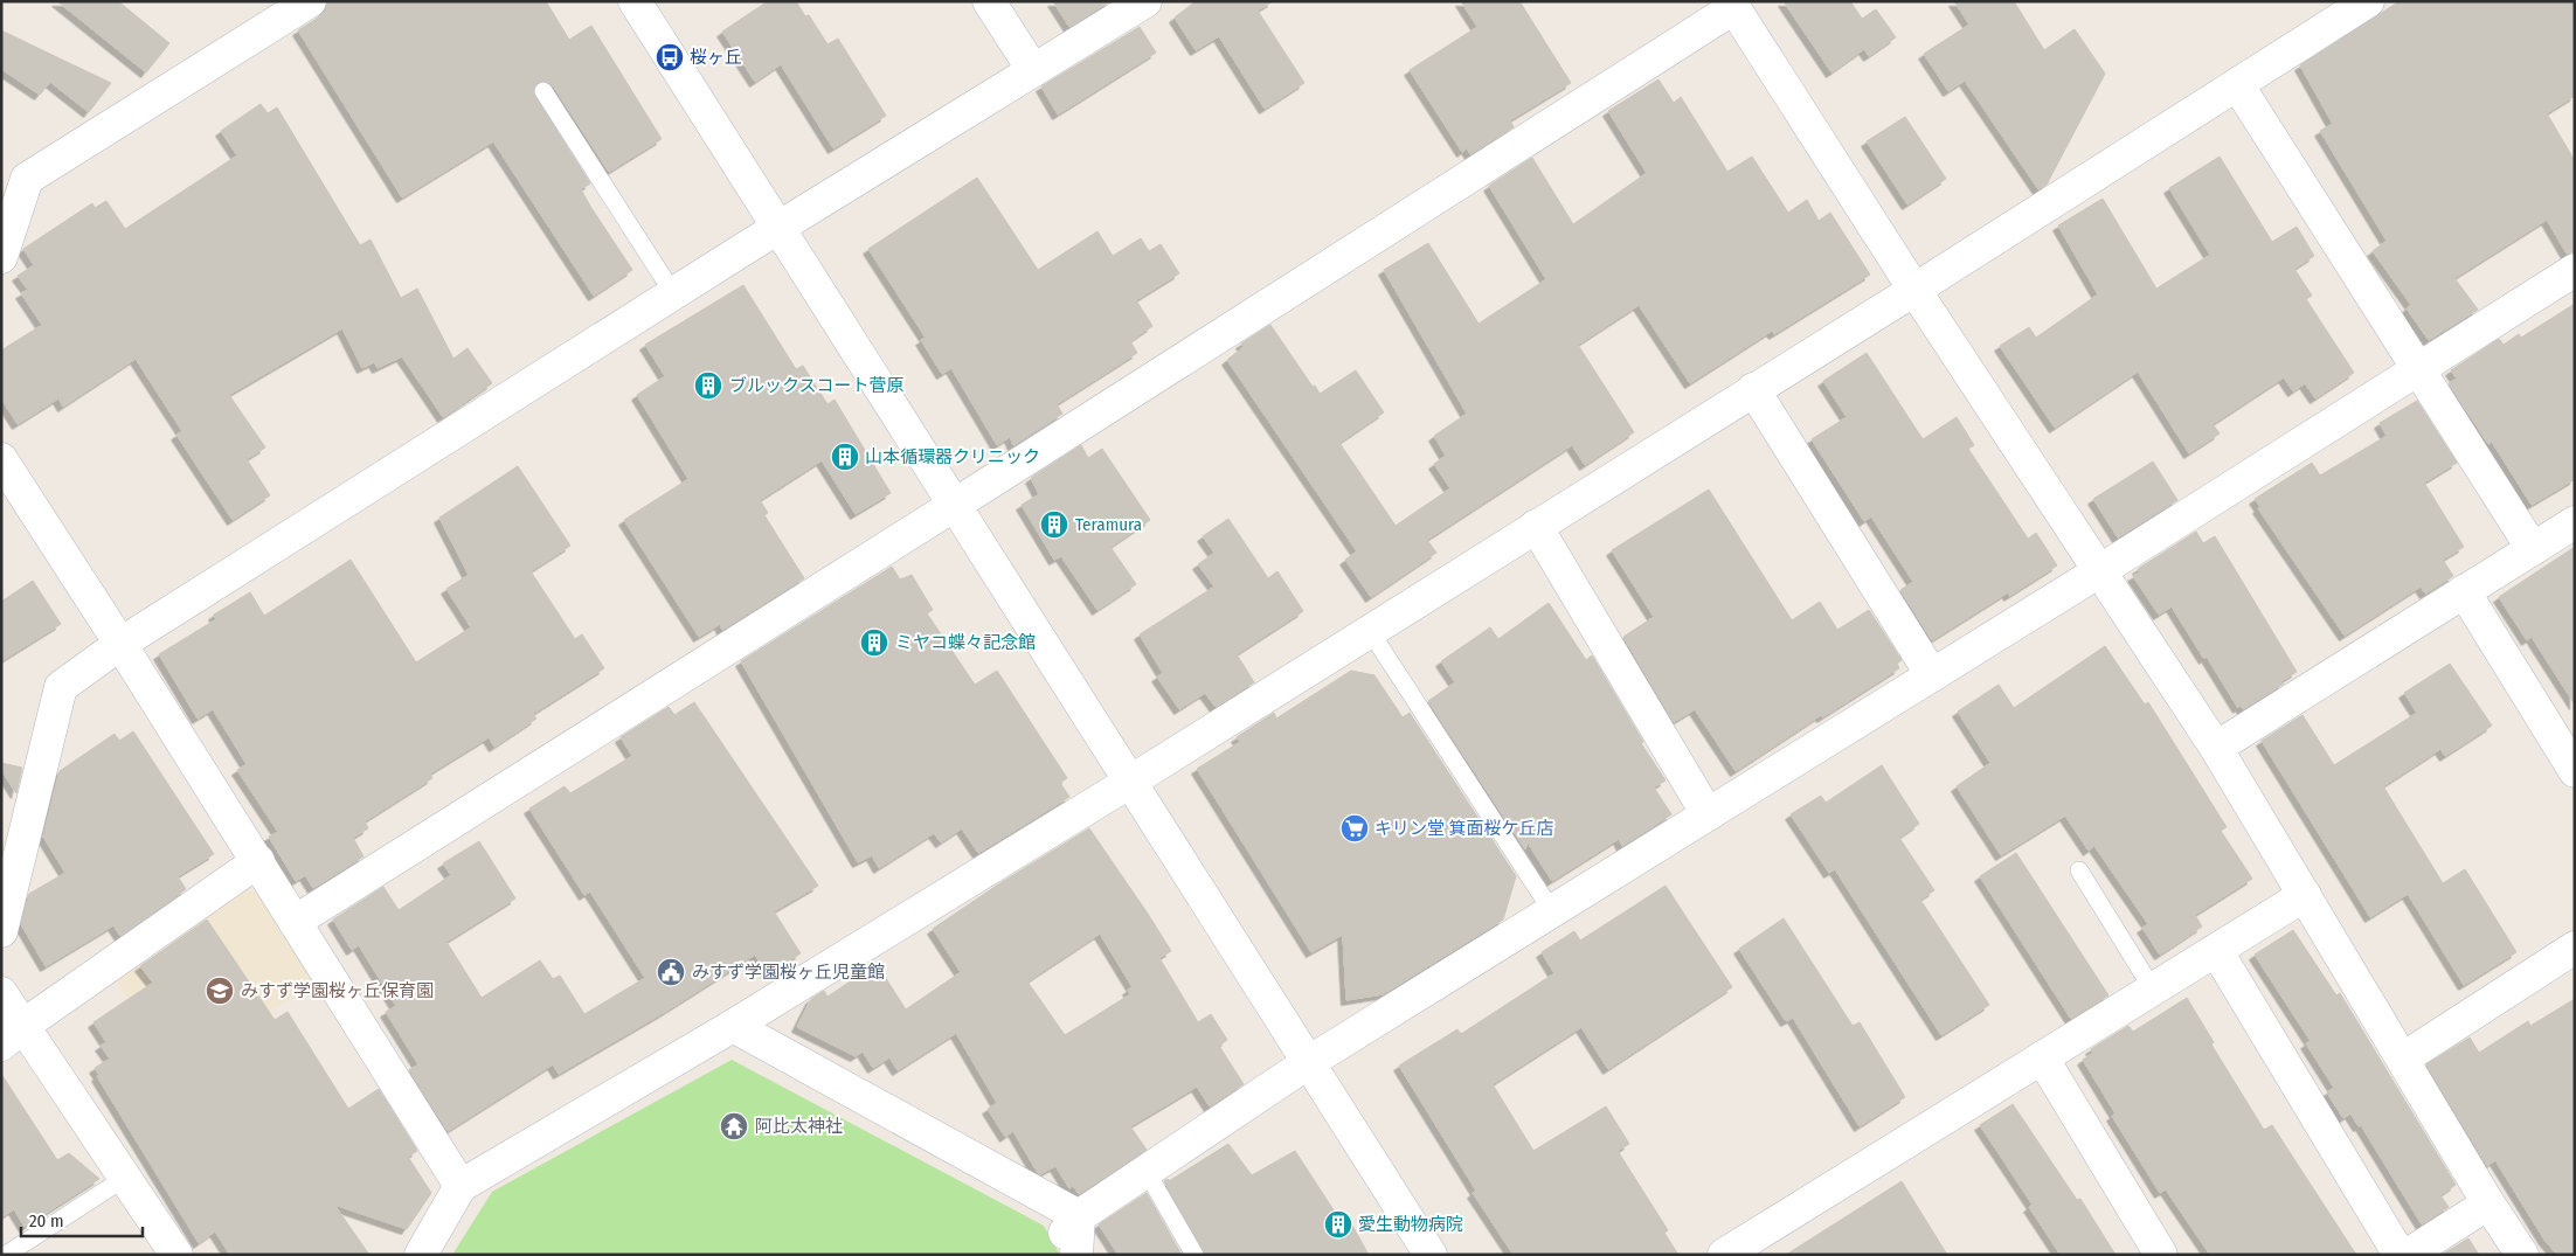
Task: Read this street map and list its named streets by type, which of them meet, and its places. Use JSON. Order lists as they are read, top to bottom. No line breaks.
{"places":{"bus stop":["桜ヶ丘"],"building":["ブルックスコート菅原","山本循環器クリニック","Teramura","ミヤコ蝶々記念館","愛生動物病院"],"supermarket":["キリン堂 箕面桜ケ丘店"],"public building":["みすず学園桜ヶ丘児童館"],"school or university":["みすず学園桜ヶ丘保育園"],"temple":["阿比太神社"]},"scale_bar":"20 m"}
